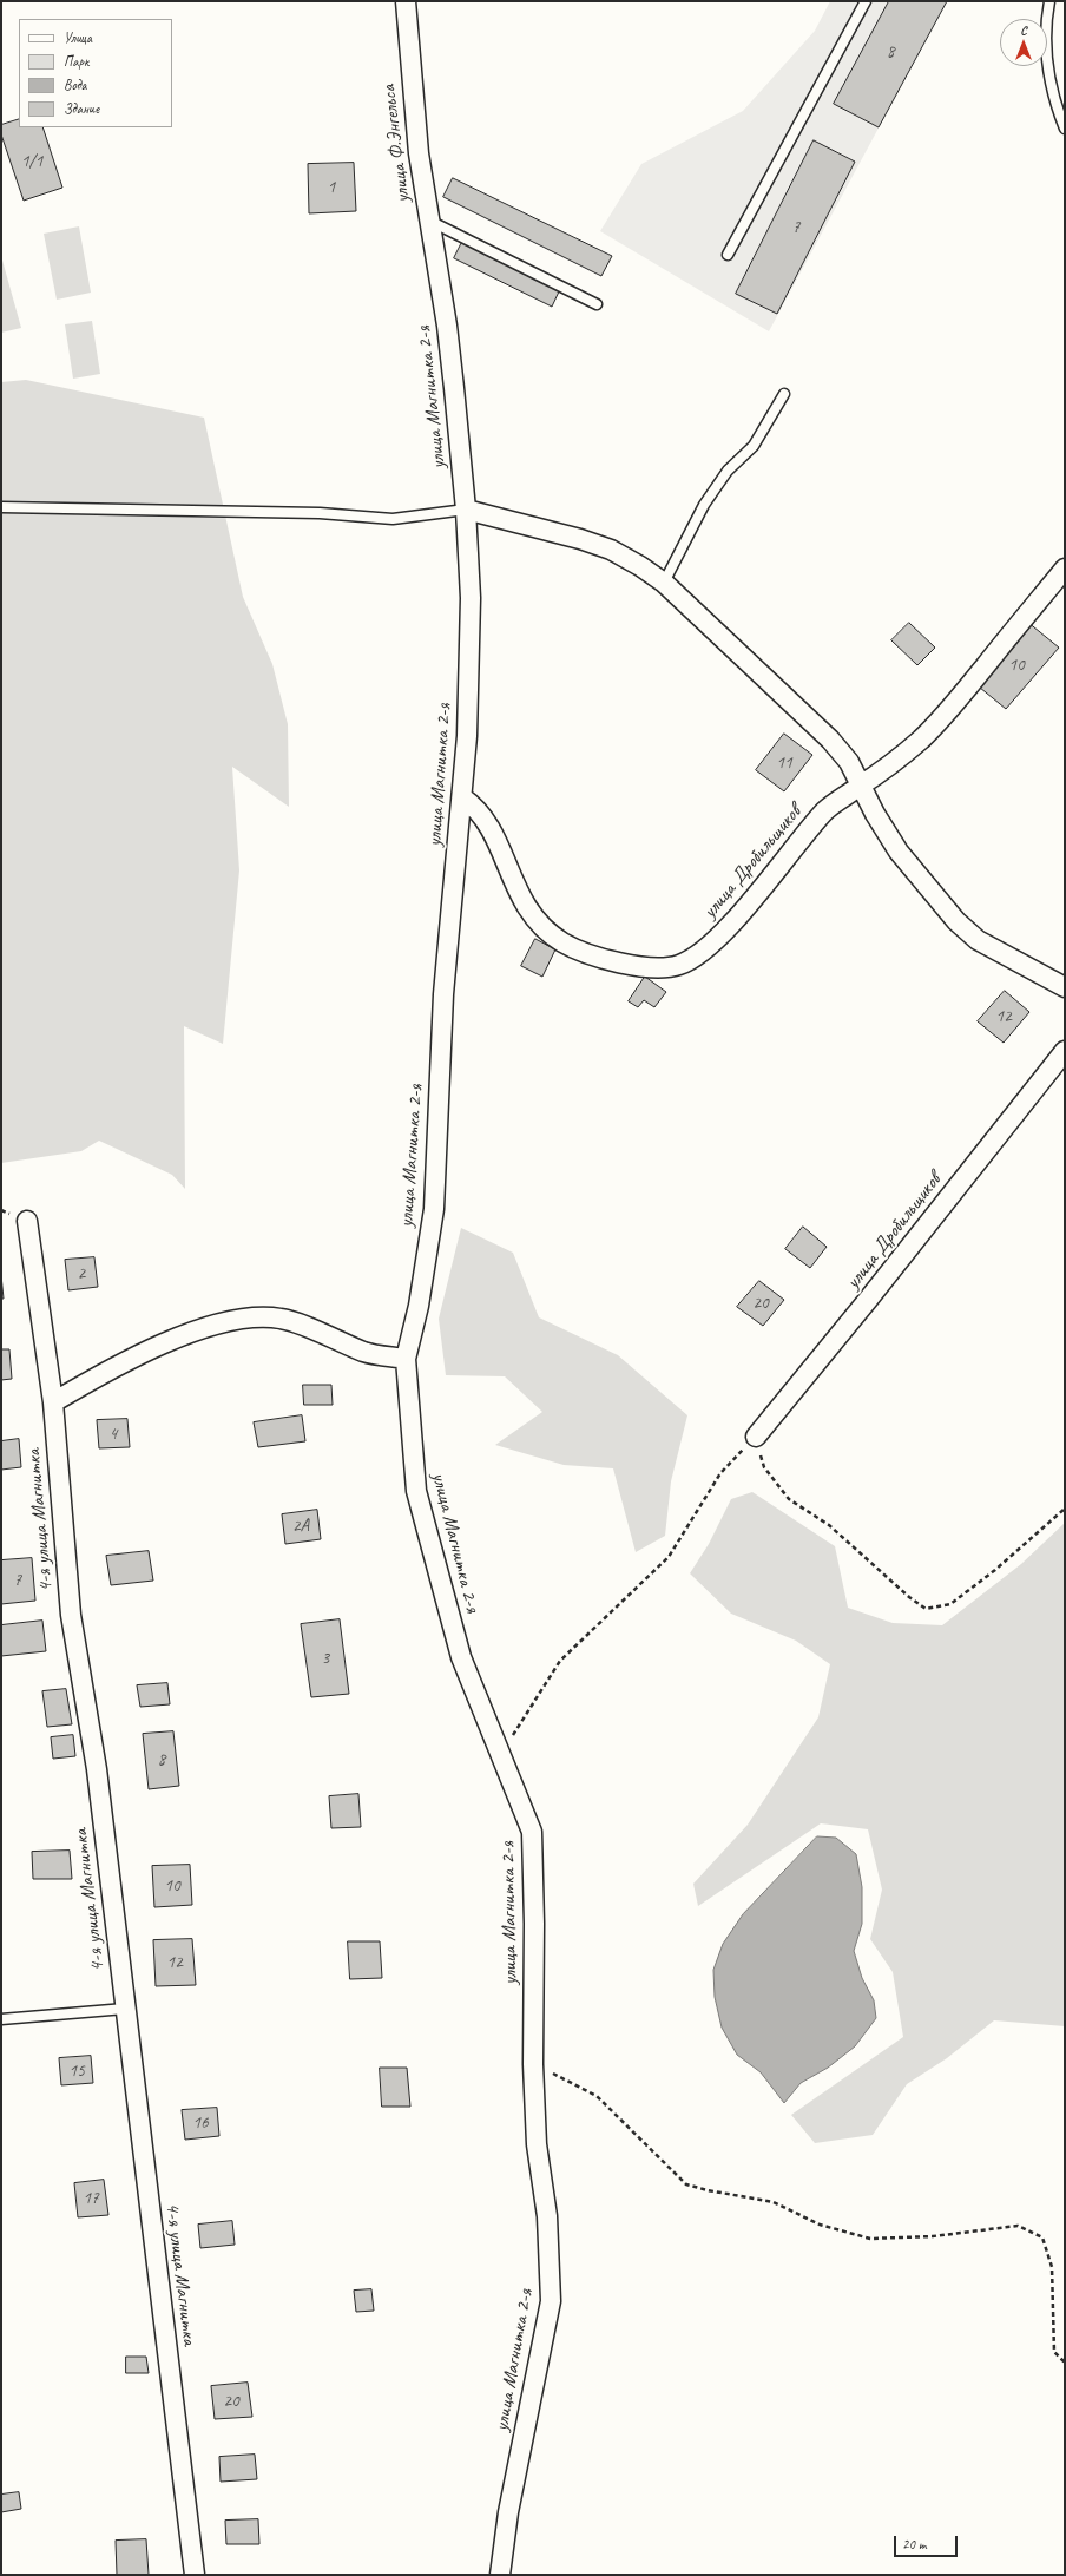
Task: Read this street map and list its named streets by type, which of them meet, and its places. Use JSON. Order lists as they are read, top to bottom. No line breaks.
{"streets":{"street":["улица Ф.Энгельса","улица Магнитка 2-я","улица Дробильщиков","4-я улица Магнитка"]},"crossings":[["улица Ф.Энгельса","улица Магнитка 2-я"],["улица Магнитка 2-я","улица Дробильщиков"]],"house_numbers":["8","1/1","1","7","10","11","12","2","20","4","2А","7","3","8","10","12","15","16","17","20"],"legend":["Улица","Парк","Вода","Здание"],"scale_bar":"20 m","north":"top"}
